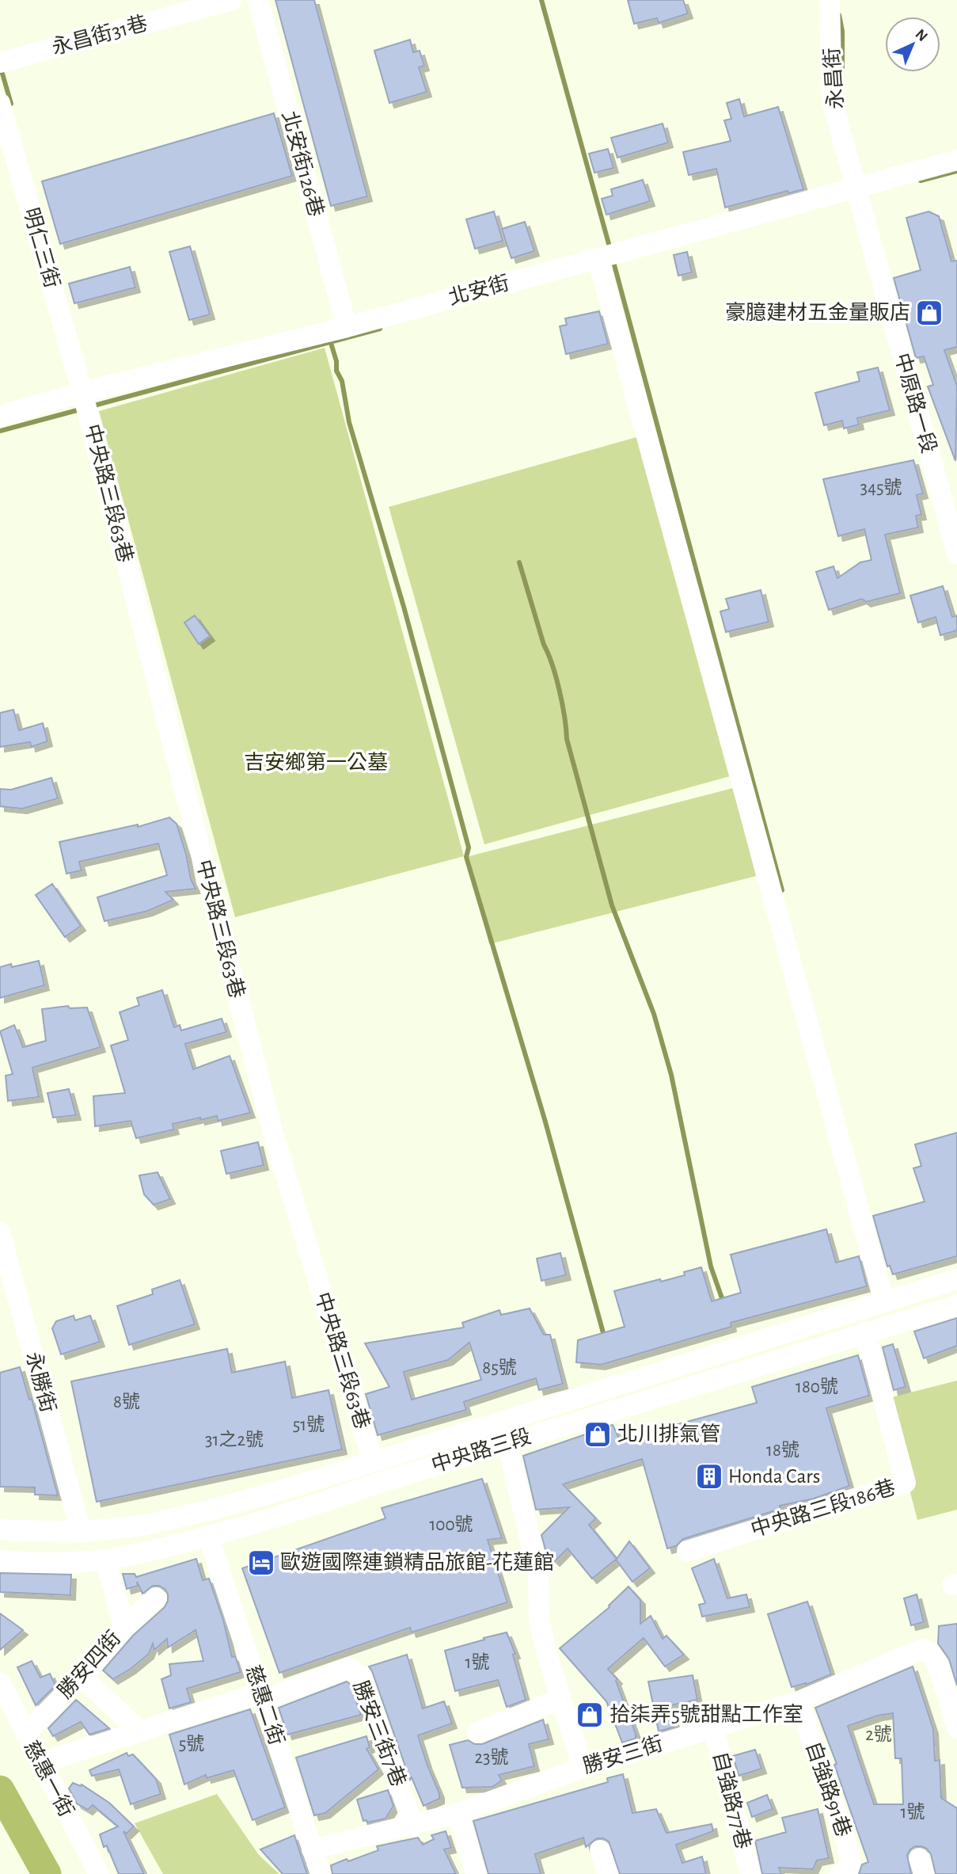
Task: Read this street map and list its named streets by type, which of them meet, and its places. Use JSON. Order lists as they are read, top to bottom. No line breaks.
{"streets":{"street":["永昌街31巷","永昌街","北安街126巷","明仁三街","北安街","中原路一段","中央路三段63巷","永勝街","中央路三段","中央路三段186巷","勝安四街","慈惠二街","勝安三街7巷","勝安三街","慈惠一街","自強路91巷","自強路77巷"]},"crossings":[["永昌街","北安街"],["永昌街","中原路一段"],["北安街126巷","北安街"],["明仁三街","北安街"],["明仁三街","中央路三段63巷"],["北安街","中原路一段"],["北安街","中央路三段63巷"],["中央路三段63巷","中央路三段"],["永勝街","中央路三段"],["中央路三段","中央路三段186巷"],["中央路三段","慈惠二街"],["勝安四街","慈惠一街"],["慈惠二街","勝安三街7巷"],["慈惠二街","勝安三街"],["勝安三街7巷","勝安三街"],["勝安三街","自強路91巷"],["勝安三街","自強路77巷"]],"parks":["吉安鄉第一公墓"],"places":{"shop":["豪臆建材五金量販店","北川排氣管","拾柒弄5號甜點工作室"],"building":["Honda Cars"],"hotel":["歐遊國際連鎖精品旅館-花蓮館"]},"house_numbers":["345號","85號","180號","8號","51號","31之2號","18號","100號","1號","2號","5號","23號","1號"],"north":"top right"}
